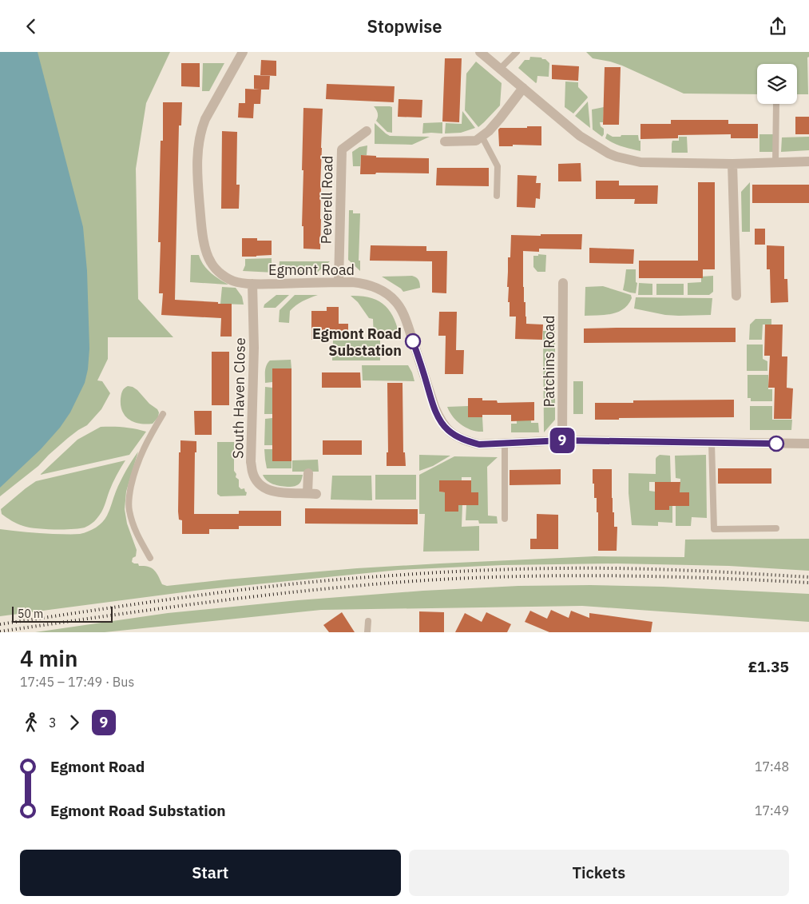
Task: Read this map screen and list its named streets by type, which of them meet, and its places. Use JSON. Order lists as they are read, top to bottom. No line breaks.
{"streets":{"street":["Peverell Road","Egmont Road","Patchins Road","South Haven Close"]},"crossings":[["Peverell Road","Egmont Road"],["Egmont Road","Patchins Road"],["Egmont Road","South Haven Close"]],"places":["Egmont Road Substation"],"lines":["bus line 9"],"scale_bar":"50 m","page":{"header":"Stopwise","on_map":"9","scale":"50 m","heading":["4 min","17:45 – 17:49 · Bus","£1.35"],"legs":["3","9"],"list":[{"name":"Egmont Road","value":"17:48"},{"name":"Egmont Road Substation","value":"17:49"}],"buttons":["Start","Tickets"]}}
